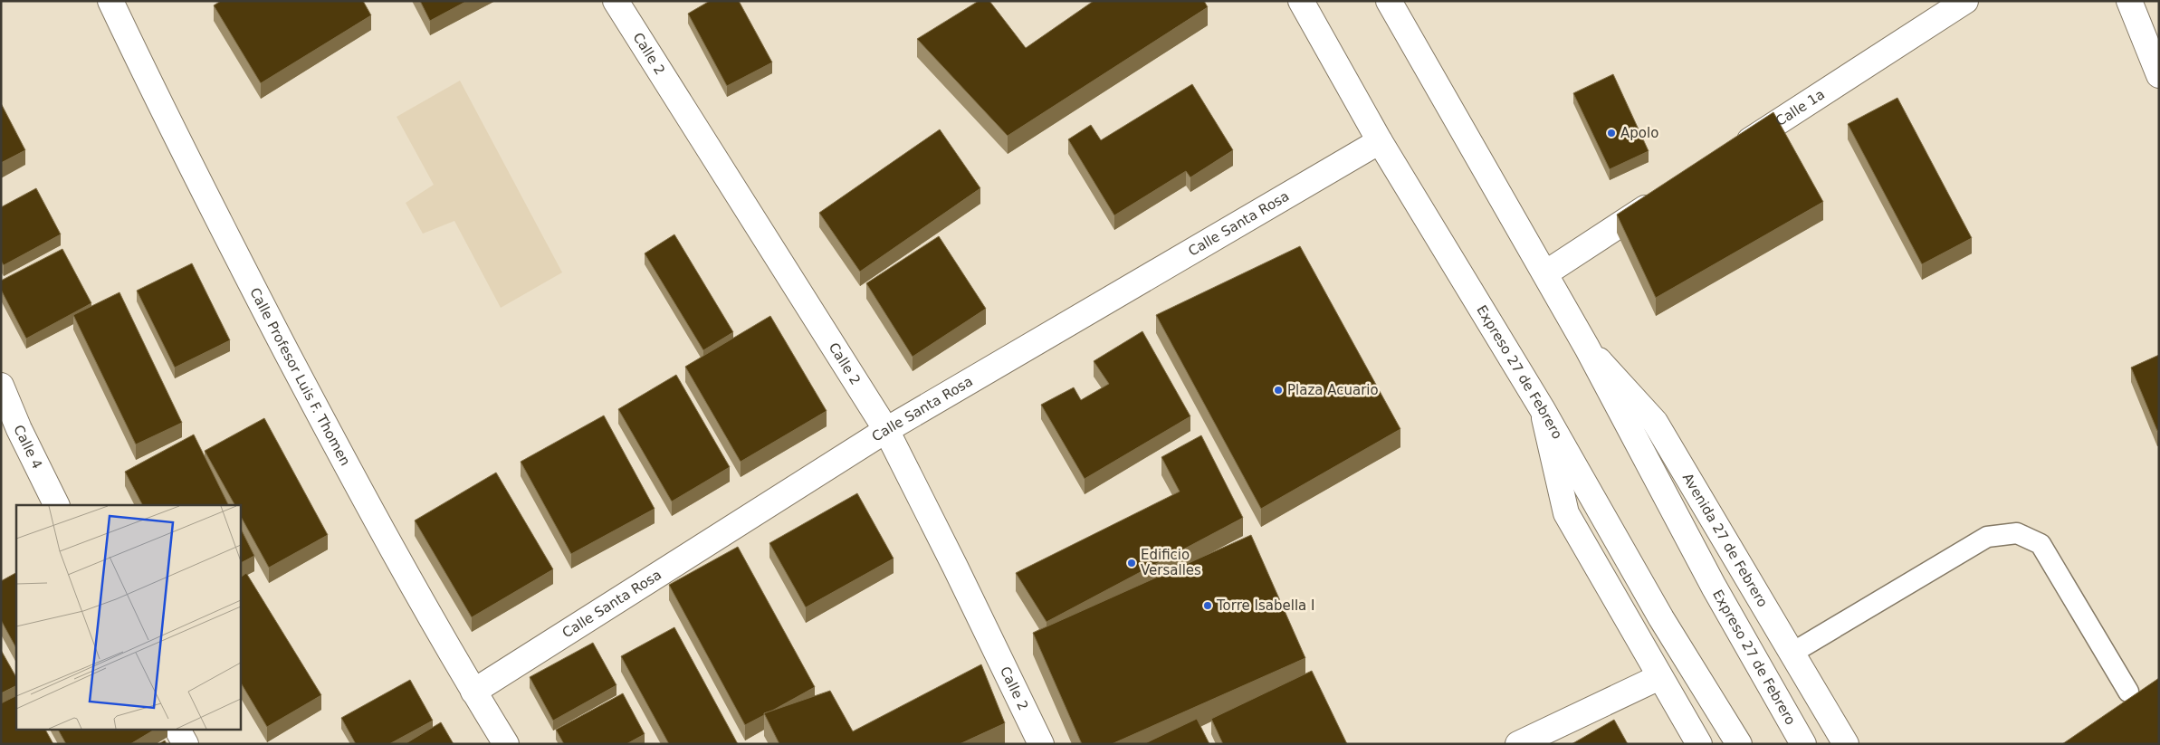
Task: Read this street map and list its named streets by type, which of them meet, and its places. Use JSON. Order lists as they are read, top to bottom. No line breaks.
{"streets":{"main road":["Calle 2","Calle 1a","Calle Santa Rosa","Expreso 27 de Febrero","Calle Profesor Luis F. Thomen","Calle 4","Avenida 27 de Febrero"]},"crossings":[["Calle 2","Calle Santa Rosa"],["Calle Santa Rosa","Expreso 27 de Febrero"],["Calle Santa Rosa","Calle Profesor Luis F. Thomen"],["Expreso 27 de Febrero","Avenida 27 de Febrero"]],"places":["Apolo","Plaza Acuario","Edificio Versalles","Torre Isabella I"]}
